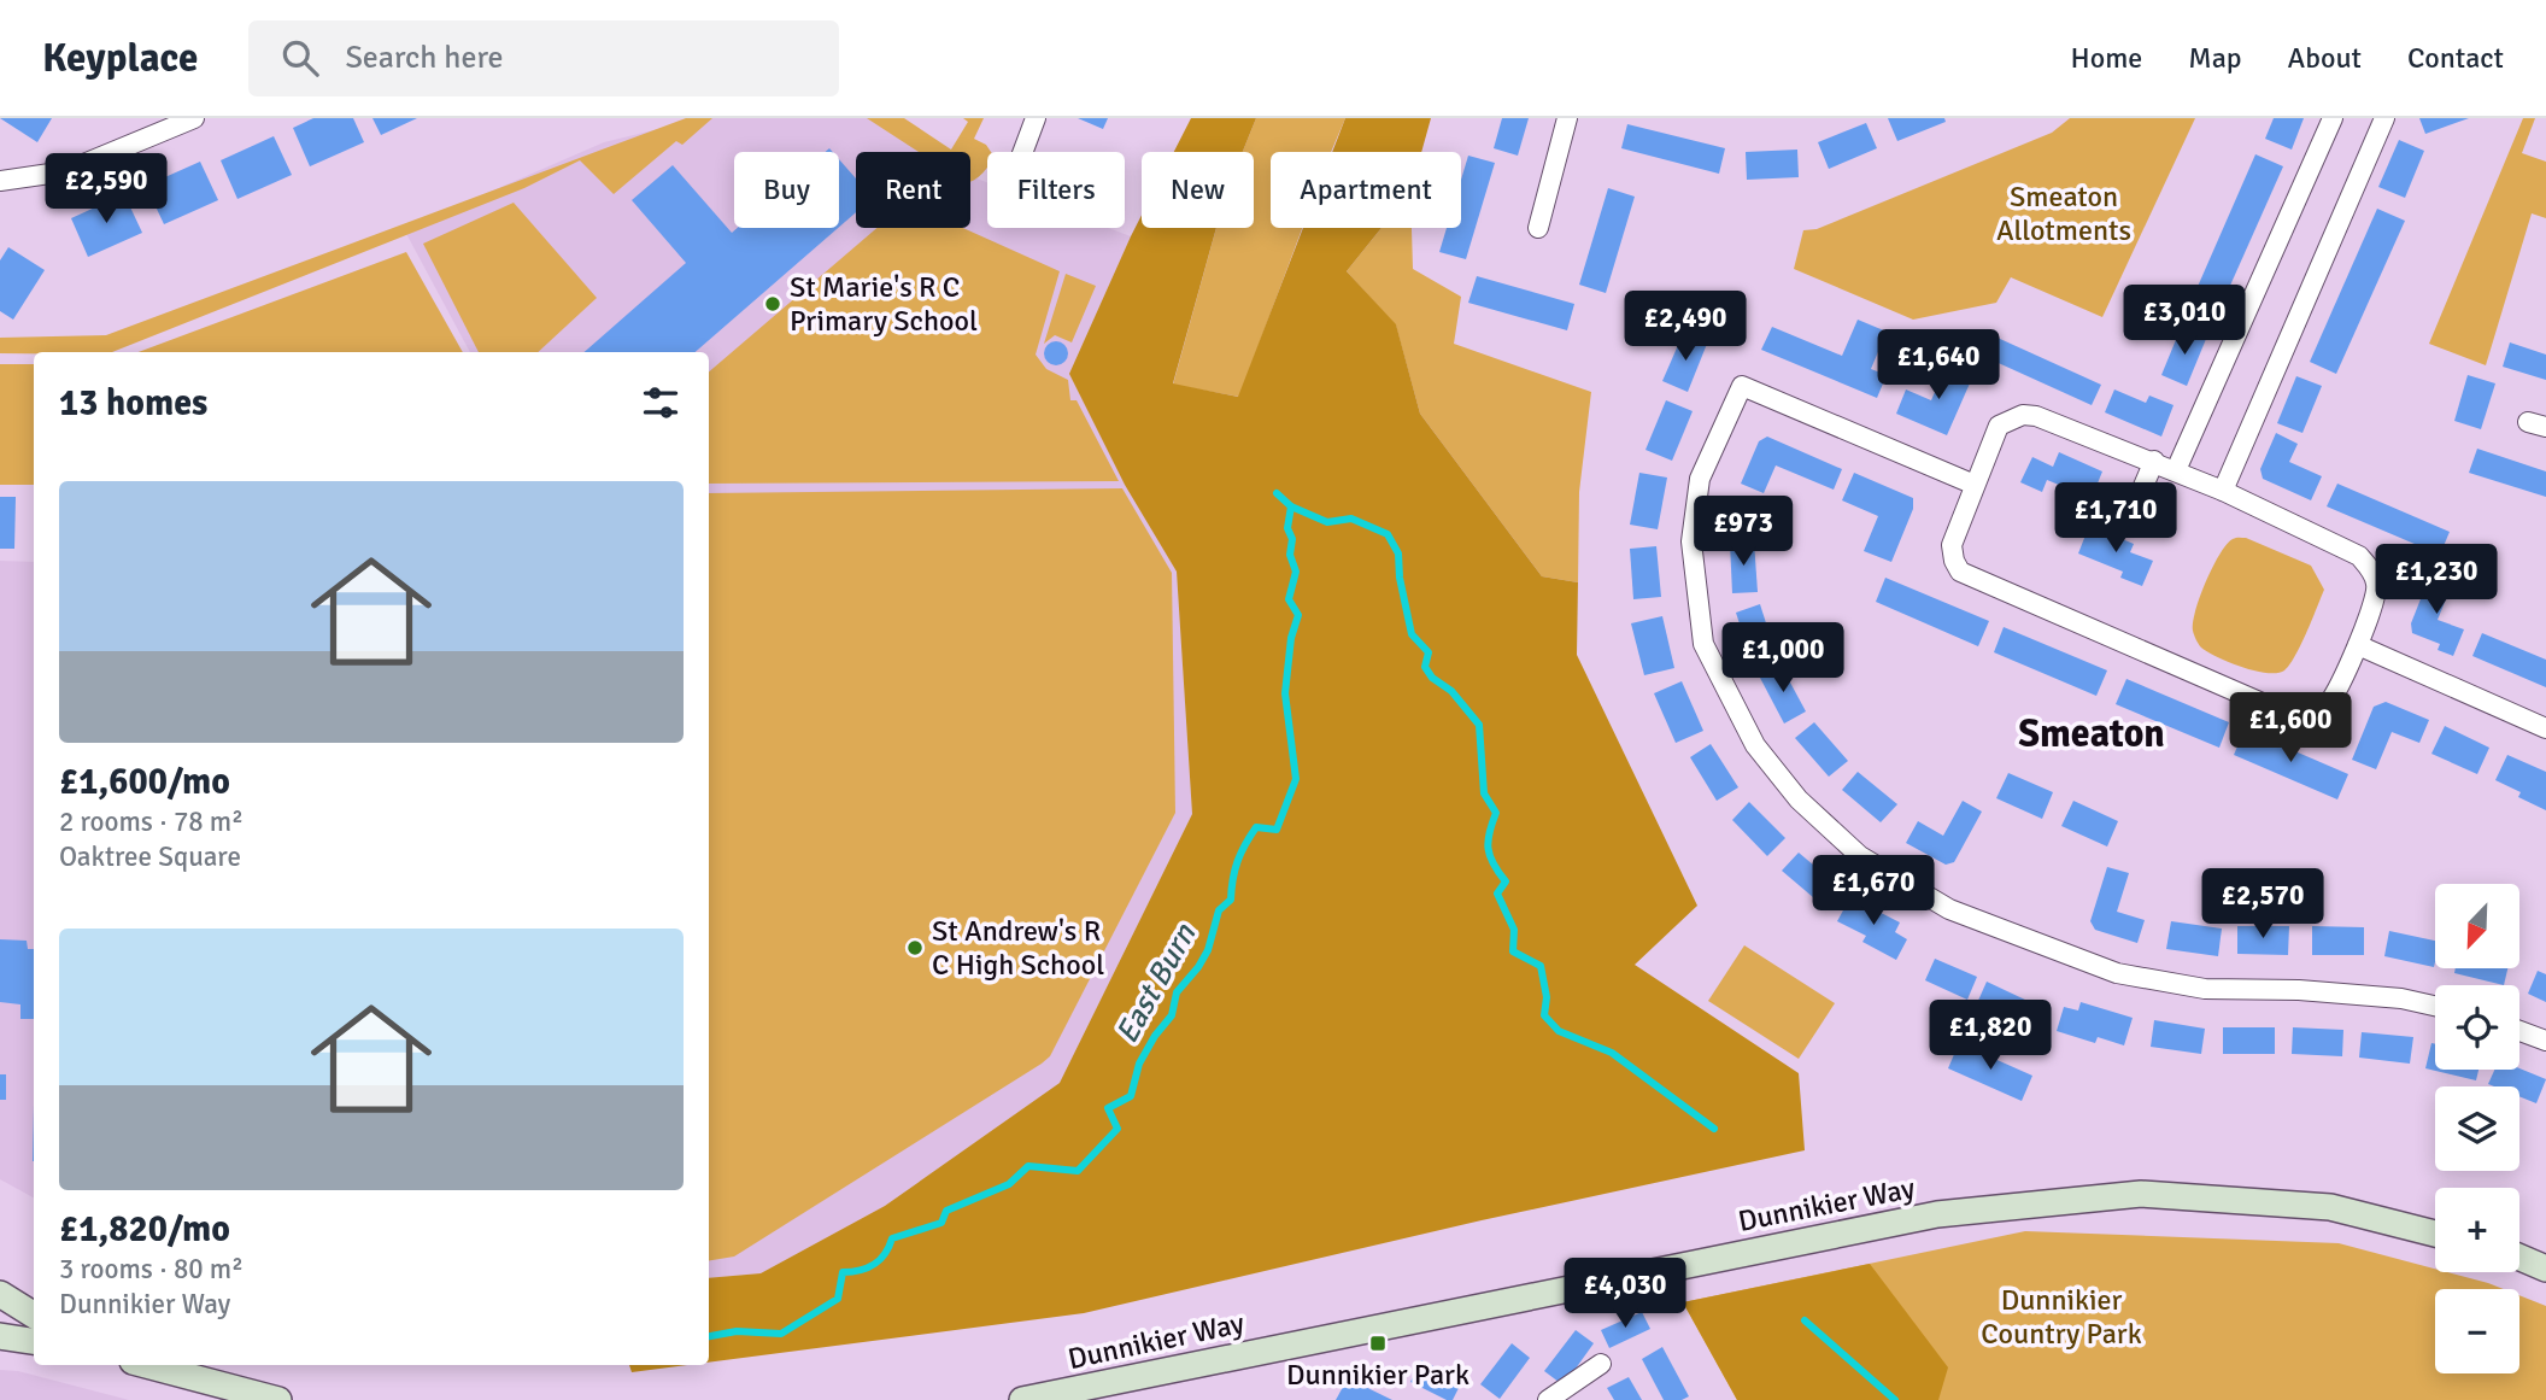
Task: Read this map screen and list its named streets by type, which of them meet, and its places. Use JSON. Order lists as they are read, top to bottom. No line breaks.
{"streets":{"main road":["Dunnikier Way"]},"districts":["Smeaton"],"water":["East Burn"],"parks":["Smeaton Allotments","Dunnikier Country Park"],"places":{"other":["St Marie's R C Primary School","St Andrew's R C High School"],"transit":["Dunnikier Park"]},"north":"bottom left","page":{"header":"Keyplace","search":"Search here","nav":["Home","Map","About","Contact"],"chip":["Buy","Rent","Filters","New","Apartment"],"price":["£2,590","£3,010","£2,490","£1,640","£1,710","£973","£1,230","£1,000","£1,600","£1,670","£2,570","£1,820","£4,030"],"heading":"13 homes","list":[{"name":"£1,600/mo","note":"2 rooms · 78 m² · Oaktree Square"},{"name":"£1,820/mo","note":"3 rooms · 80 m² · Dunnikier Way"}],"map_buttons":["+","−"]}}
